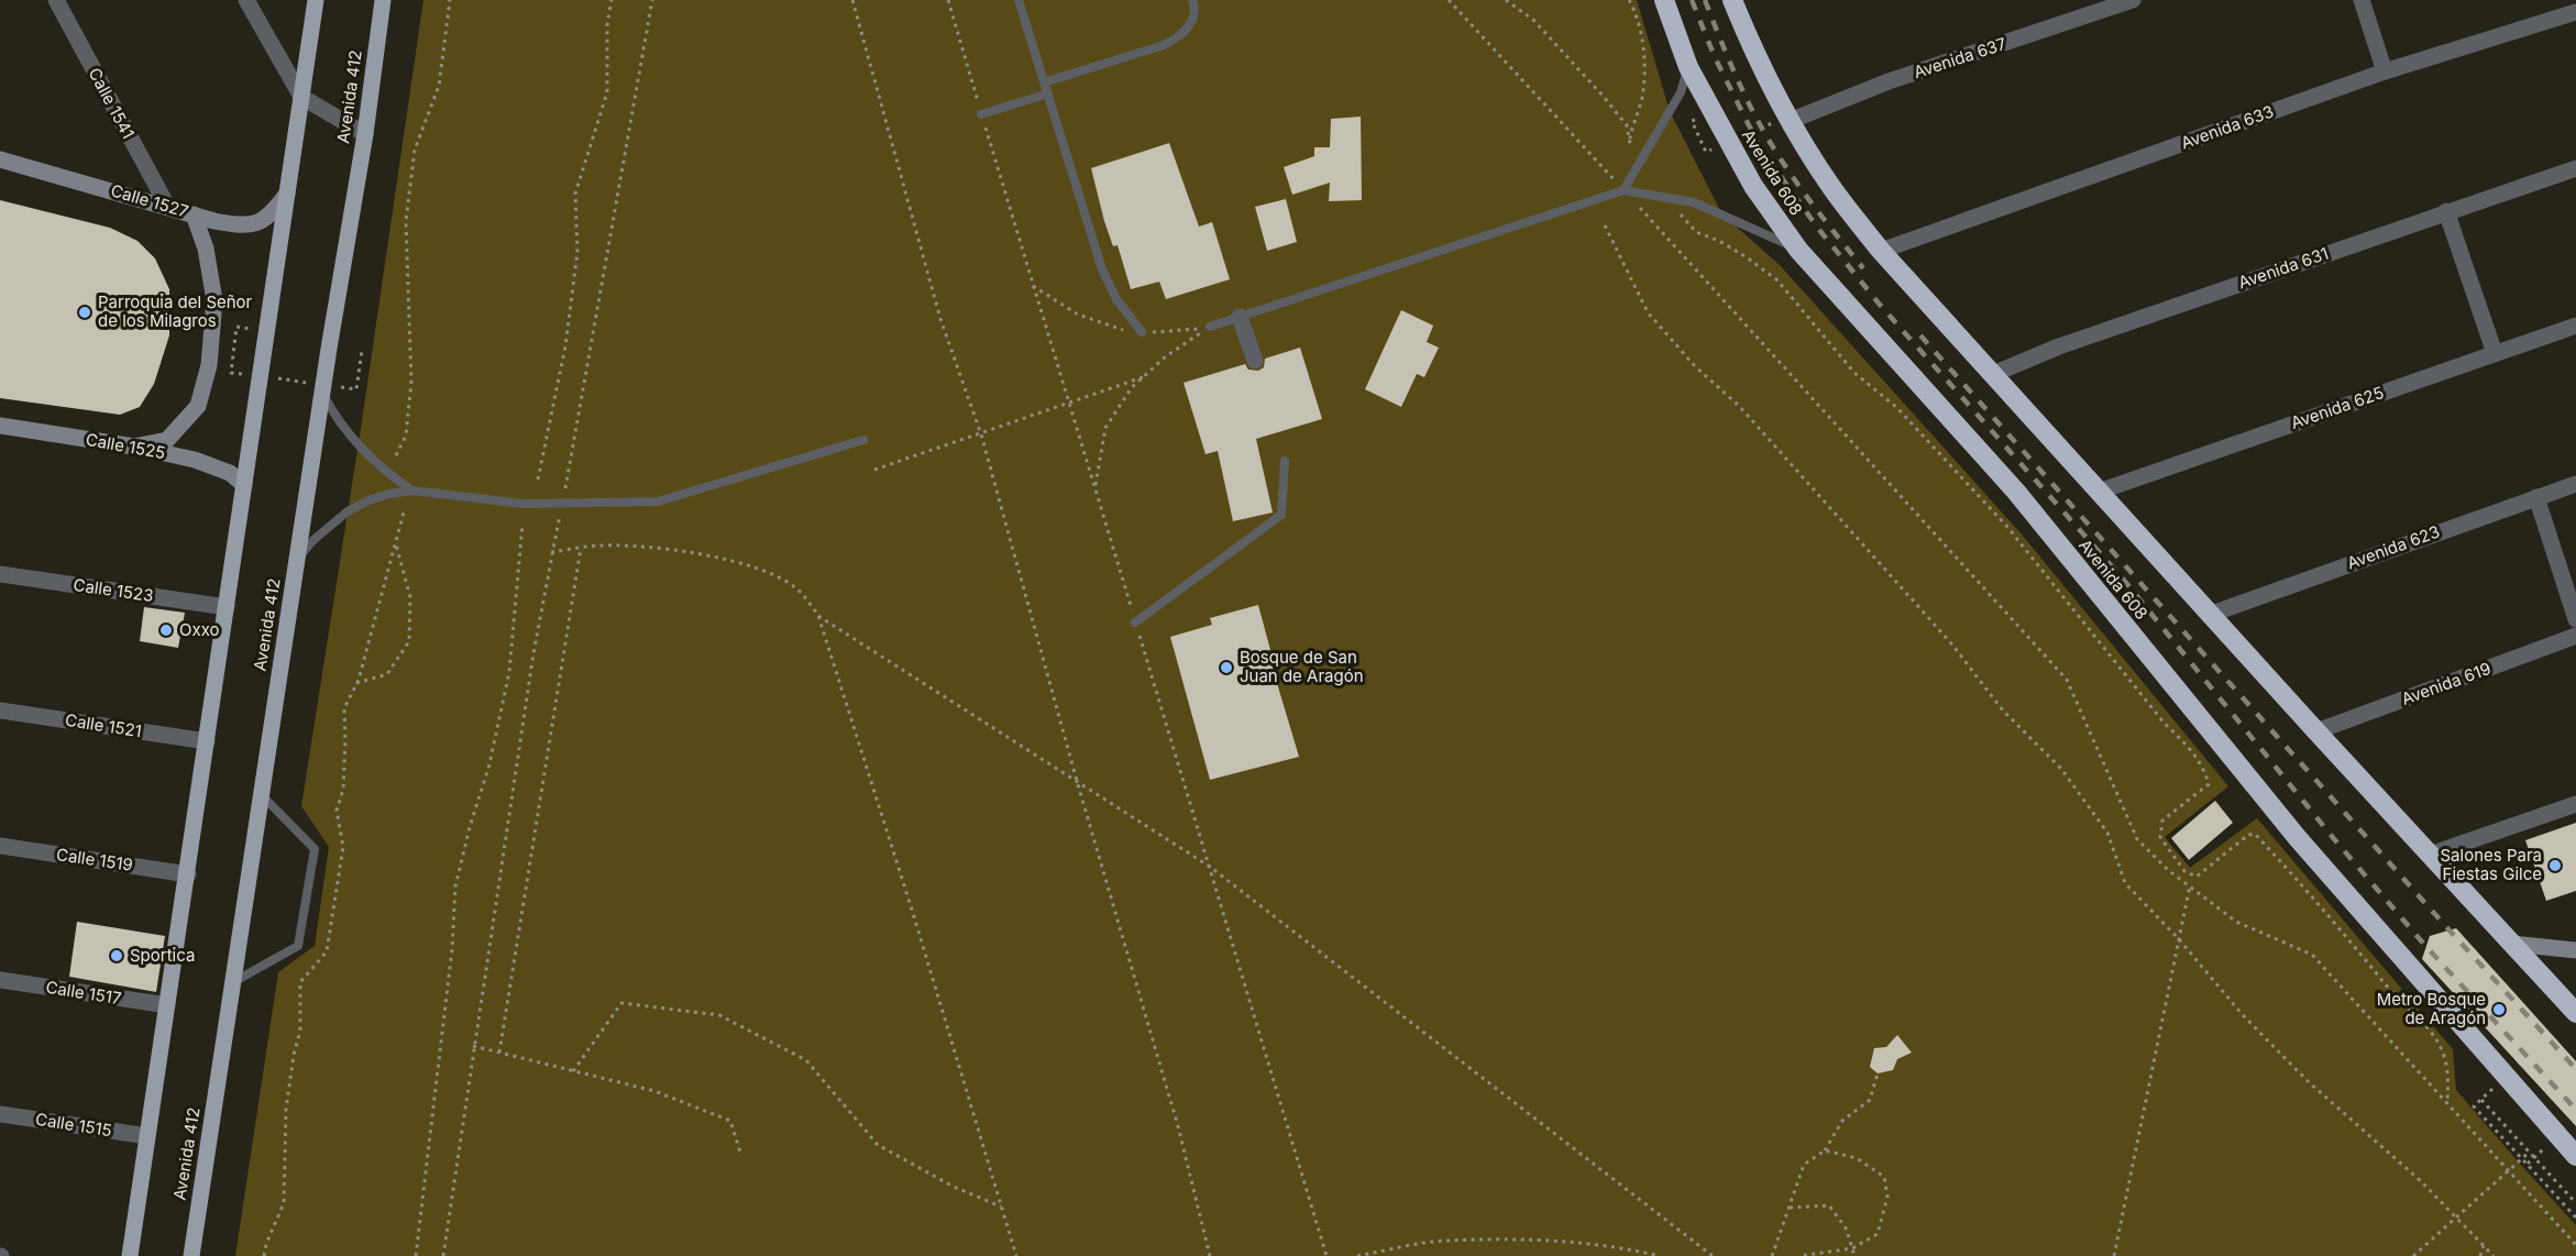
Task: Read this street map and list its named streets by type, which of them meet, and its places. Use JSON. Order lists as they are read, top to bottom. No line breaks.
{"streets":{"highway":["Avenida 608"],"main road":["Avenida 412"],"street":["Avenida 637","Calle 1541","Avenida 633","Calle 1527","Avenida 631","Avenida 625","Calle 1525","Avenida 623","Calle 1523","Avenida 619","Calle 1521","Calle 1519","Calle 1517","Calle 1515"]},"crossings":[["Calle 1541","Calle 1527"]],"places":["Parroquia del Señor de los Milagros","Oxxo","Bosque de San Juan de Aragón","Salones Para Fiestas Gilce","Sportica","Metro Bosque de Aragón"]}
